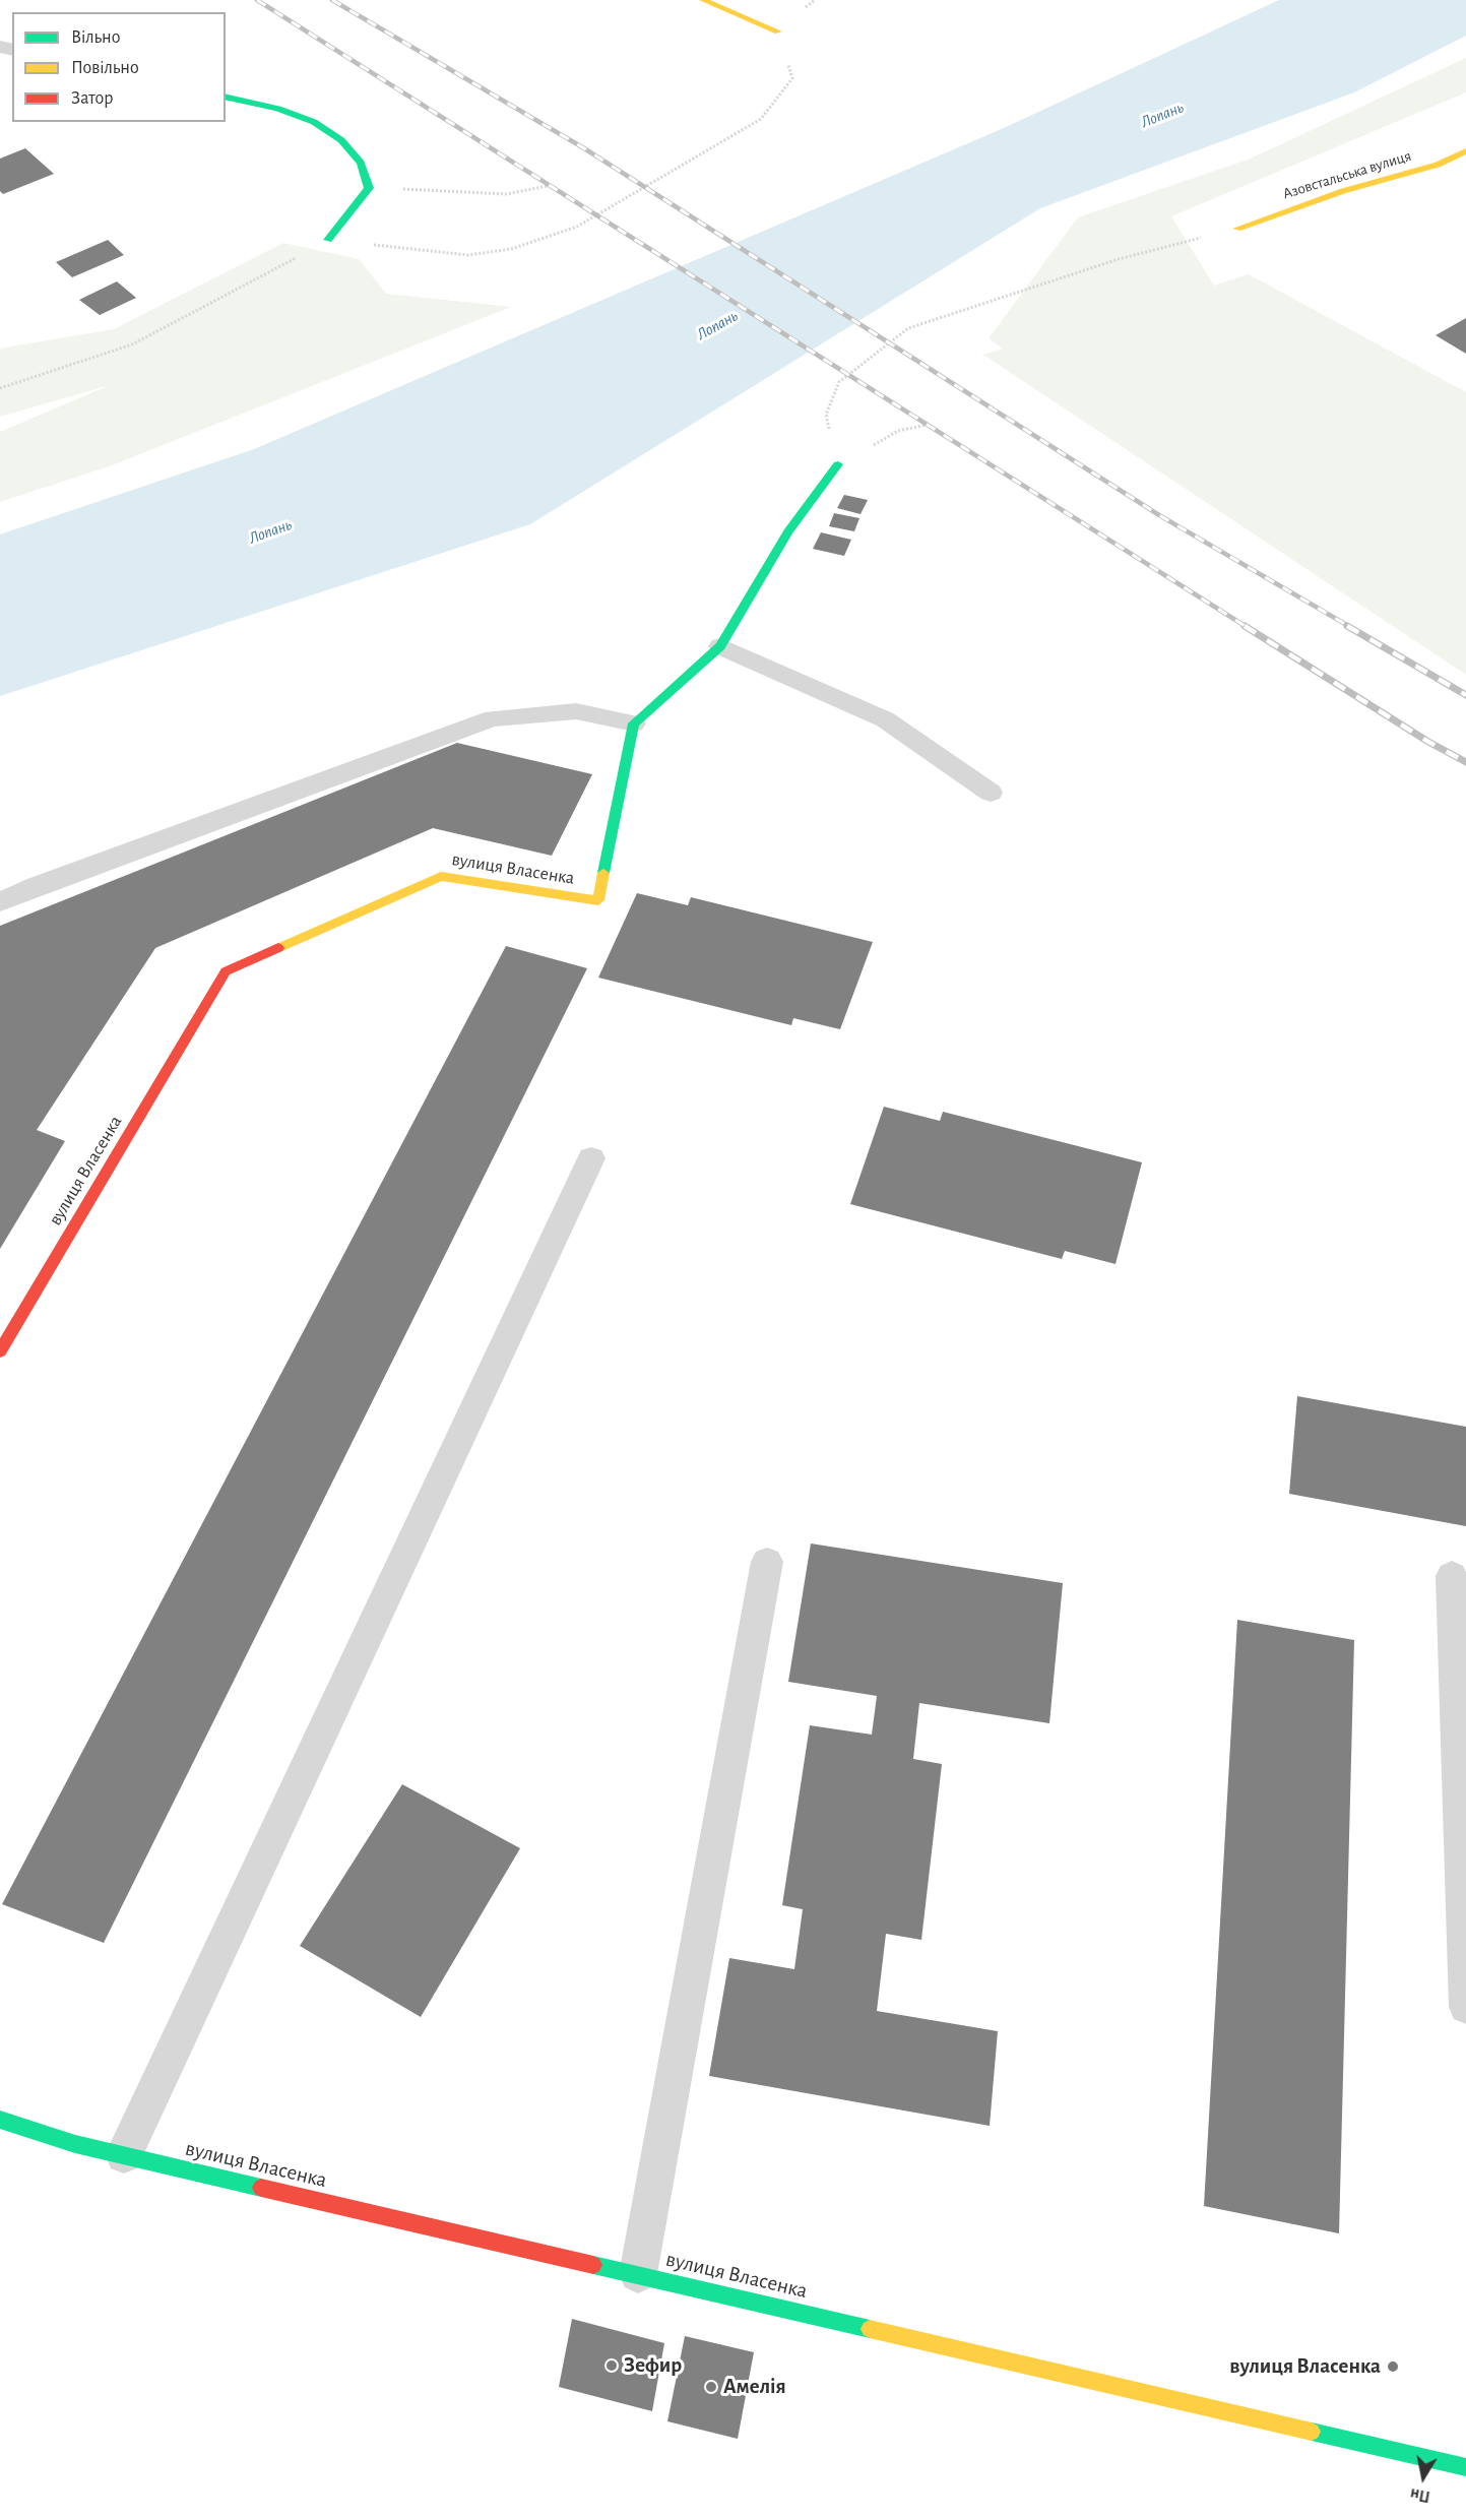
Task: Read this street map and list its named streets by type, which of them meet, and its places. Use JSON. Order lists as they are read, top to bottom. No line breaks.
{"streets":{"street":["Азовстальська вулиця","вулиця Власенка"]},"water":["Лопань"],"places":["Зефир","вулиця Власенка","Амелія"],"legend":["Вільно","Повільно","Затор"],"north":"bottom"}
